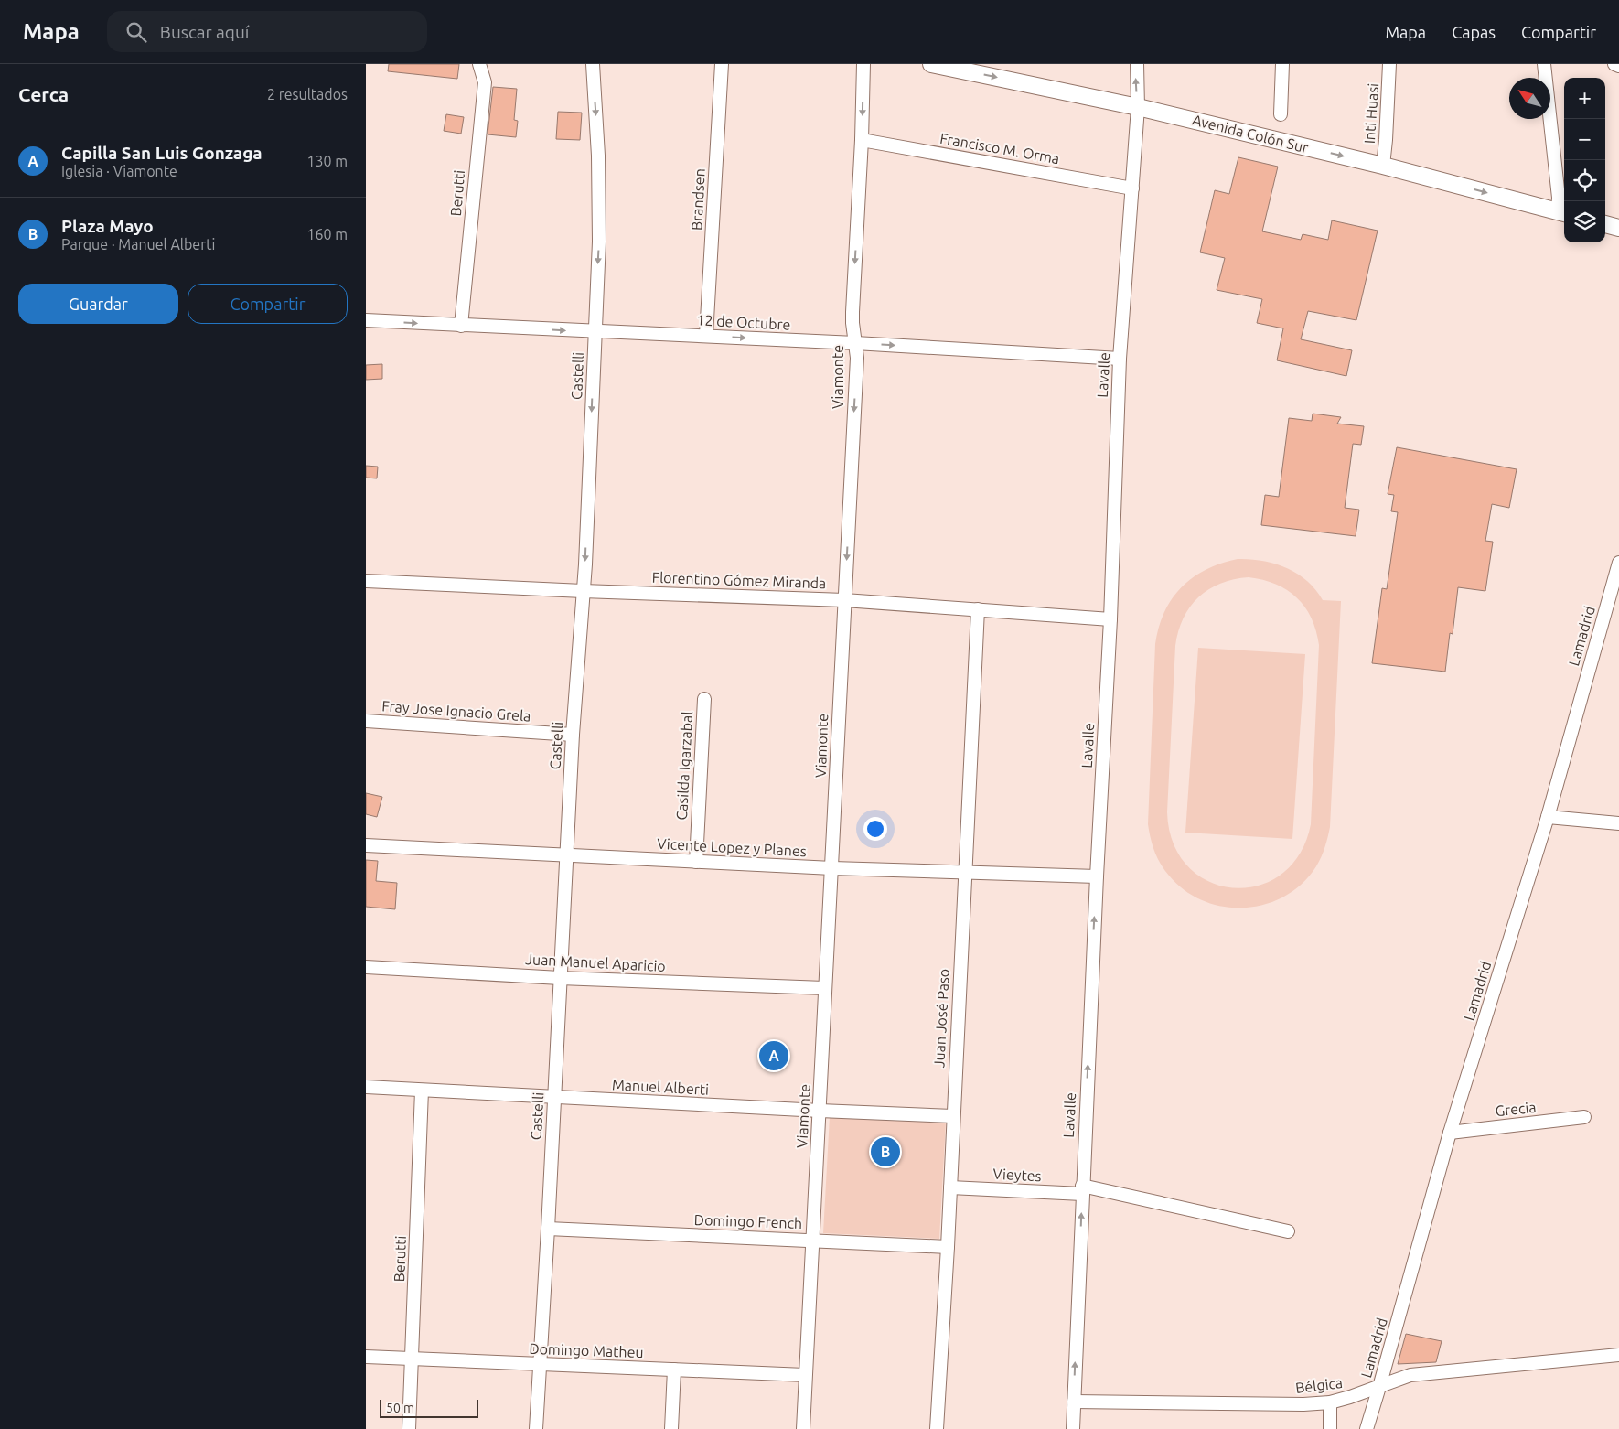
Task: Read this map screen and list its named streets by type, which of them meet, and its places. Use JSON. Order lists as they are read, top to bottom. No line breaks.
{"streets":{"main road":["Avenida Colón Sur"],"street":["Inti Huasi","Francisco M. Orma","Berutti","Brandsen","12 de Octubre","Lavalle","Castelli","Viamonte","Florentino Gómez Miranda","Lamadrid","Fray Jose Ignacio Grela","Casilda Igarzabal","Vicente Lopez y Planes","Juan Manuel Aparicio","Juan José Paso","Manuel Alberti","Grecia","Vieytes","Domingo French","Domingo Matheu","Bélgica"]},"crossings":[["Inti Huasi","Avenida Colón Sur"],["Avenida Colón Sur","Lavalle"],["Francisco M. Orma","Lavalle"],["Francisco M. Orma","Viamonte"],["Berutti","12 de Octubre"],["Berutti","Manuel Alberti"],["Berutti","Domingo Matheu"],["Brandsen","12 de Octubre"],["12 de Octubre","Lavalle"],["12 de Octubre","Castelli"],["12 de Octubre","Viamonte"],["Lavalle","Florentino Gómez Miranda"],["Lavalle","Vicente Lopez y Planes"],["Lavalle","Vieytes"],["Lavalle","Bélgica"],["Castelli","Florentino Gómez Miranda"],["Castelli","Fray Jose Ignacio Grela"],["Castelli","Vicente Lopez y Planes"],["Castelli","Juan Manuel Aparicio"],["Castelli","Manuel Alberti"],["Castelli","Domingo French"],["Castelli","Domingo Matheu"],["Viamonte","Florentino Gómez Miranda"],["Viamonte","Vicente Lopez y Planes"],["Viamonte","Juan Manuel Aparicio"],["Viamonte","Manuel Alberti"],["Viamonte","Domingo French"],["Viamonte","Domingo Matheu"],["Florentino Gómez Miranda","Juan José Paso"],["Lamadrid","Grecia"],["Lamadrid","Bélgica"],["Casilda Igarzabal","Vicente Lopez y Planes"],["Vicente Lopez y Planes","Juan José Paso"],["Juan José Paso","Manuel Alberti"],["Juan José Paso","Vieytes"],["Juan José Paso","Domingo French"]],"one_way":["Avenida Colón Sur","12 de Octubre","Lavalle","Castelli","Viamonte"],"scale_bar":"50 m","north":"top left","page":{"header":"Mapa","search":"Buscar aquí","nav":["Mapa","Capas","Compartir"],"heading":["Cerca","2 resultados"],"map_buttons":["+","−"],"list":[{"mark":"A","name":"Capilla San Luis Gonzaga","note":"Iglesia · Viamonte","value":"130 m"},{"mark":"B","name":"Plaza Mayo","note":"Parque · Manuel Alberti","value":"160 m"}],"buttons":["Guardar","Compartir"],"pins":["A","B"],"scale":"50 m"}}
